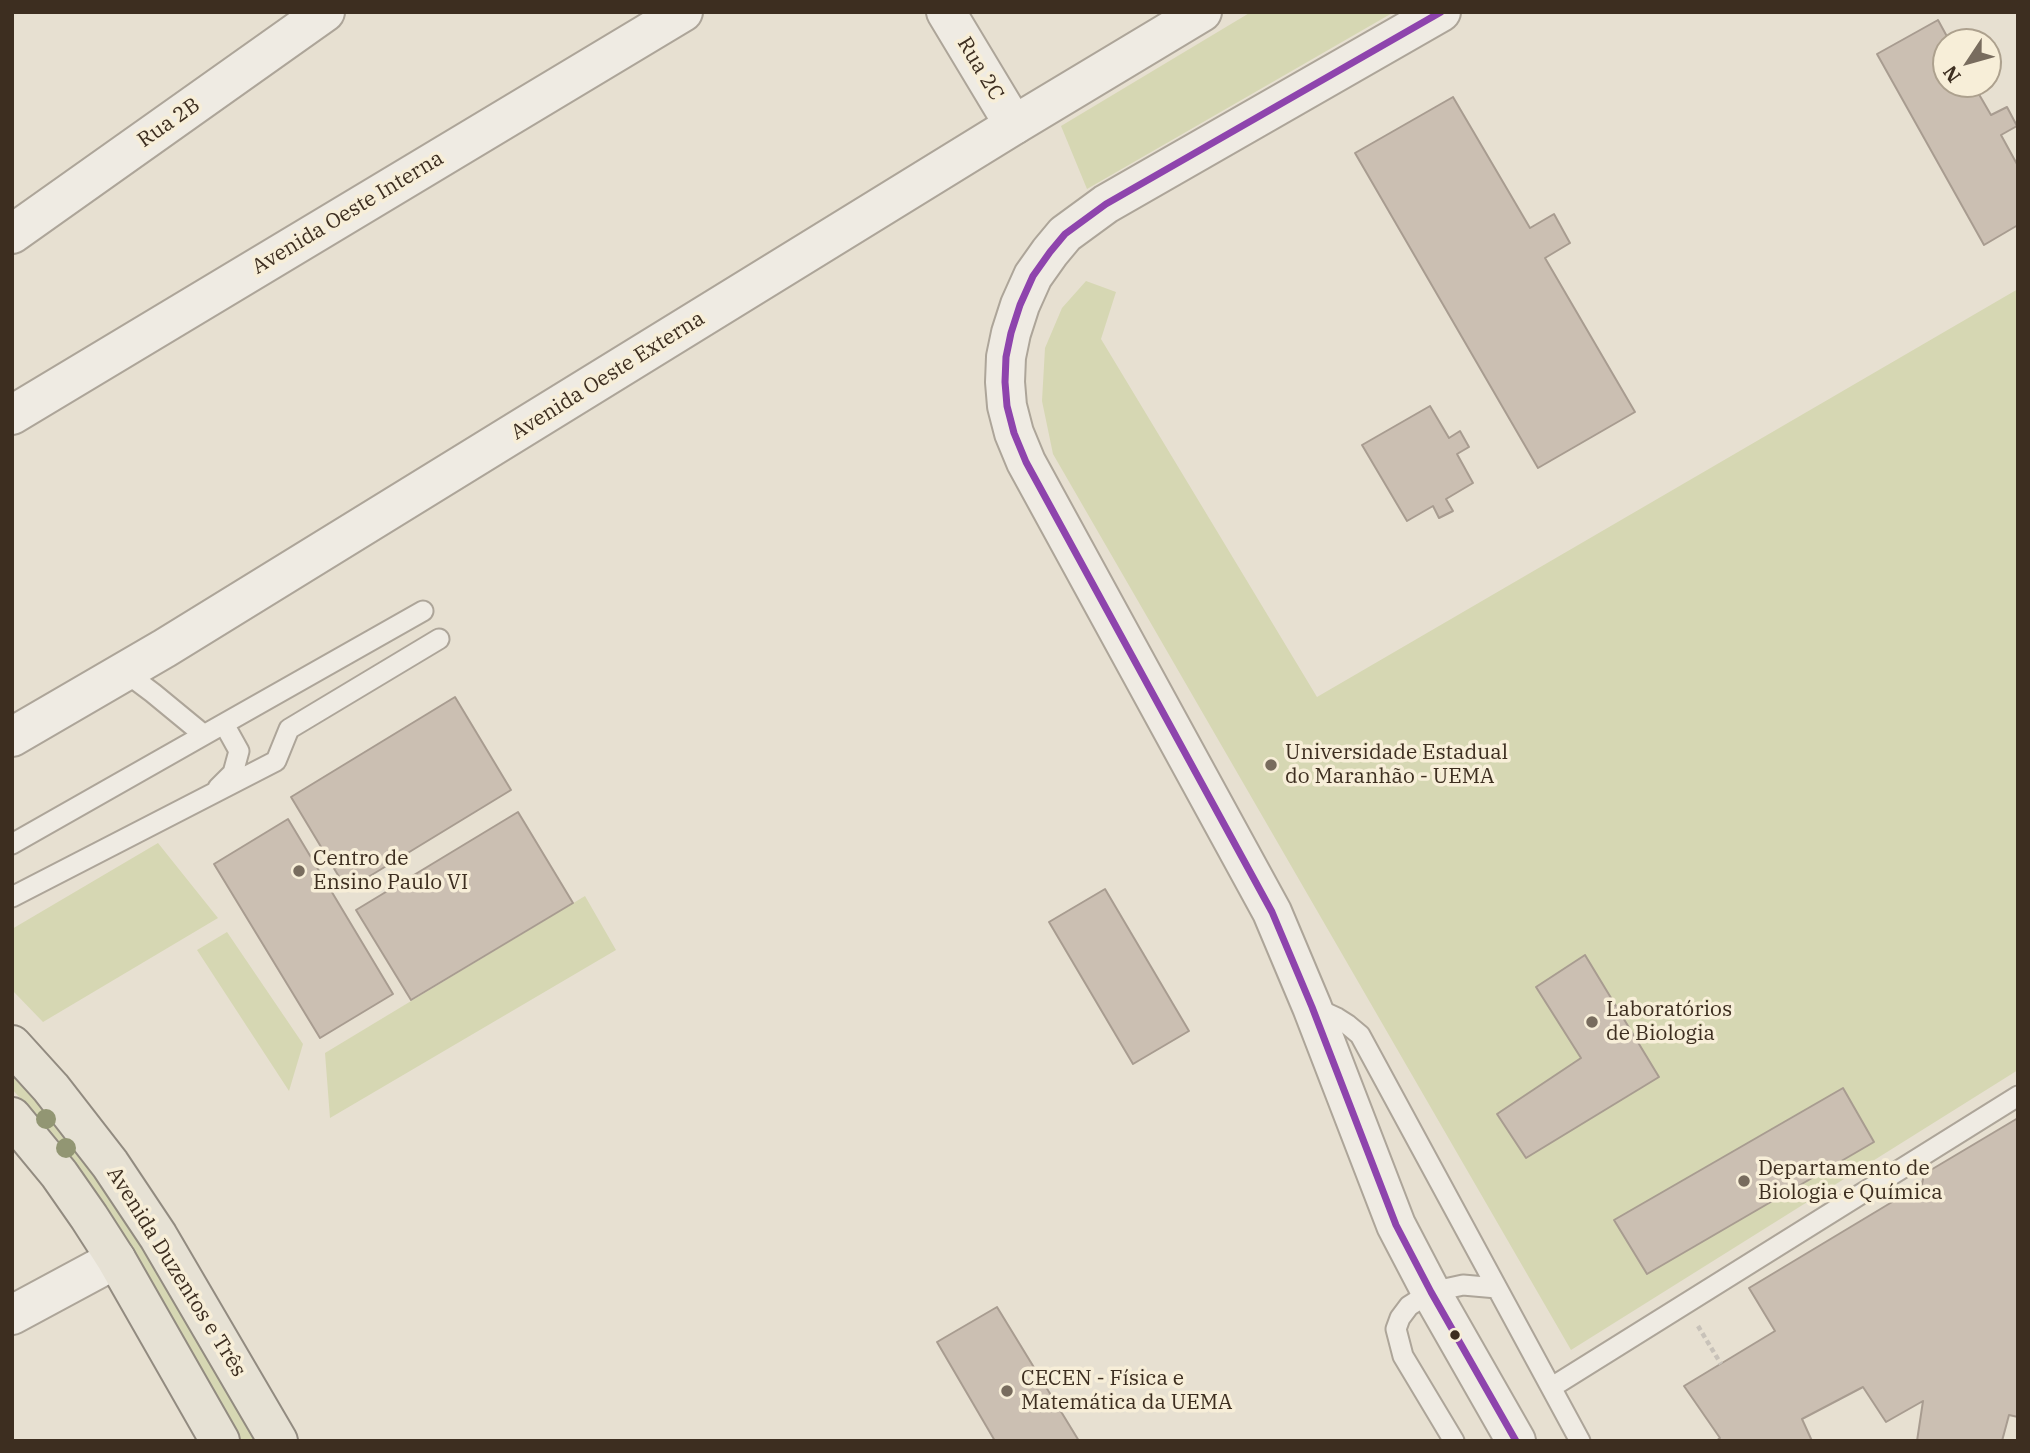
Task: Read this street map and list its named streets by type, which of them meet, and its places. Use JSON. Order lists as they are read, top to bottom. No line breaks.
{"streets":{"main road":["Avenida Duzentos e Três"],"street":["Rua 2C","Rua 2B","Avenida Oeste Interna","Avenida Oeste Externa"]},"crossings":[["Rua 2C","Avenida Oeste Externa"]],"places":["Universidade Estadual do Maranhão - UEMA","Centro de Ensino Paulo VI","Laboratórios de Biologia","Departamento de Biologia e Química","CECEN - Física e Matemática da UEMA"],"north":"bottom left"}
